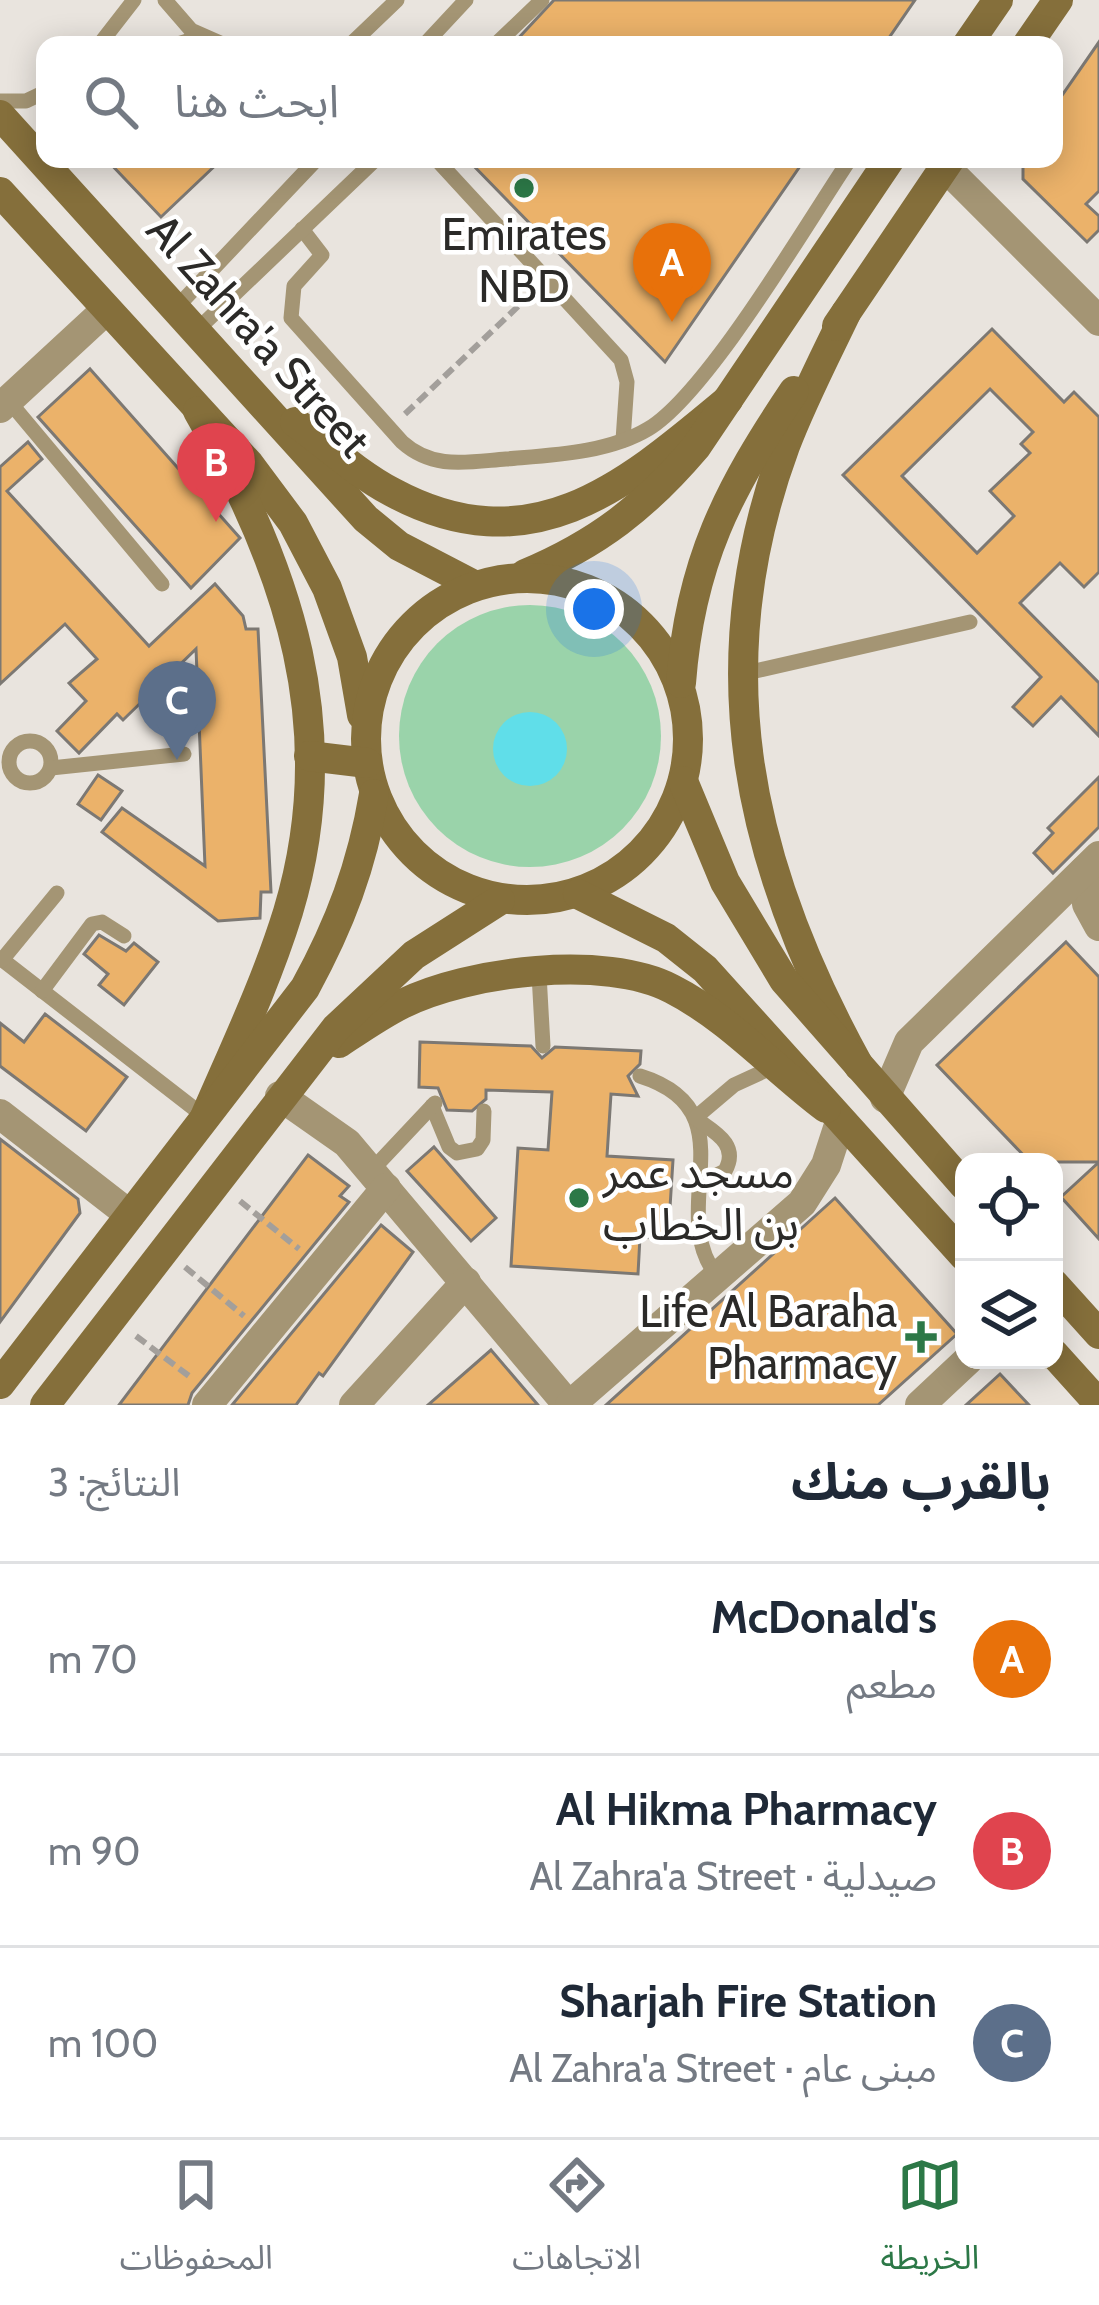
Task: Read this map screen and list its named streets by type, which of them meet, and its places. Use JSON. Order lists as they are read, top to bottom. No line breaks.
{"streets":{"main road":["Al Zahra'a Street"]},"places":{"other":["Emirates NBD","مسجد عمر بن الخطاب"],"health":["Life Al Baraha Pharmacy"]},"page":{"search":"ابحث هنا","pins":["A","B","C"],"heading":["بالقرب منك","النتائج: 3"],"list":[{"mark":"A","name":"McDonald's","note":"مطعم","value":"70 m"},{"mark":"B","name":"Al Hikma Pharmacy","note":"صيدلية · Al Zahra'a Street","value":"90 m"},{"mark":"C","name":"Sharjah Fire Station","note":"مبنى عام · Al Zahra'a Street","value":"100 m"}],"nav":["الخريطة","الاتجاهات","المحفوظات"]}}
